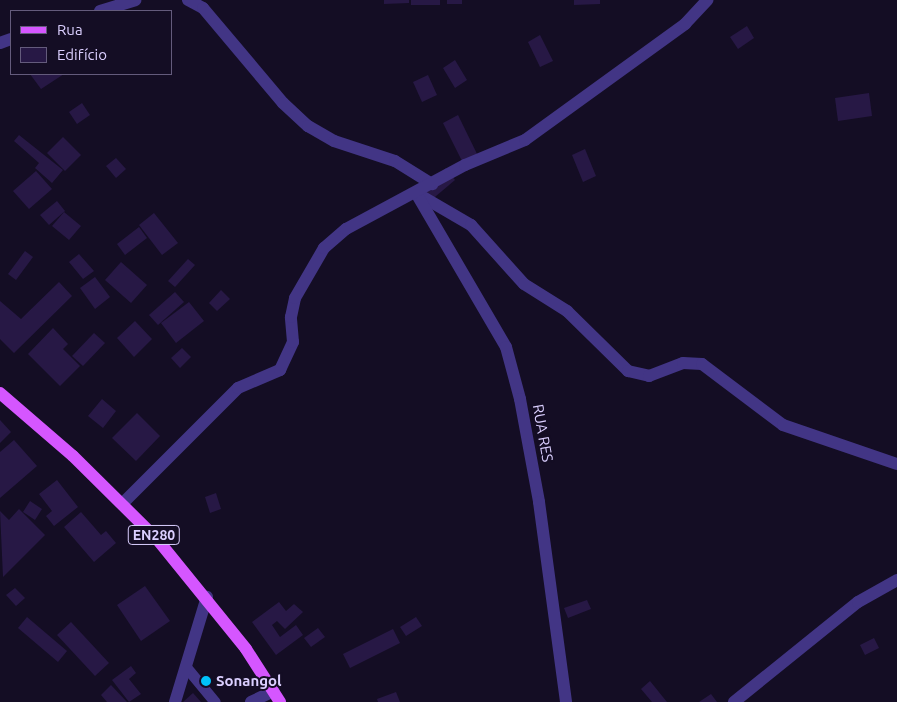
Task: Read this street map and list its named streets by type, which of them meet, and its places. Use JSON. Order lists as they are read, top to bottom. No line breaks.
{"streets":{"main road":["EN280"],"street":["RUA RES"]},"places":["Sonangol"],"legend":["Rua","Edifício"]}
